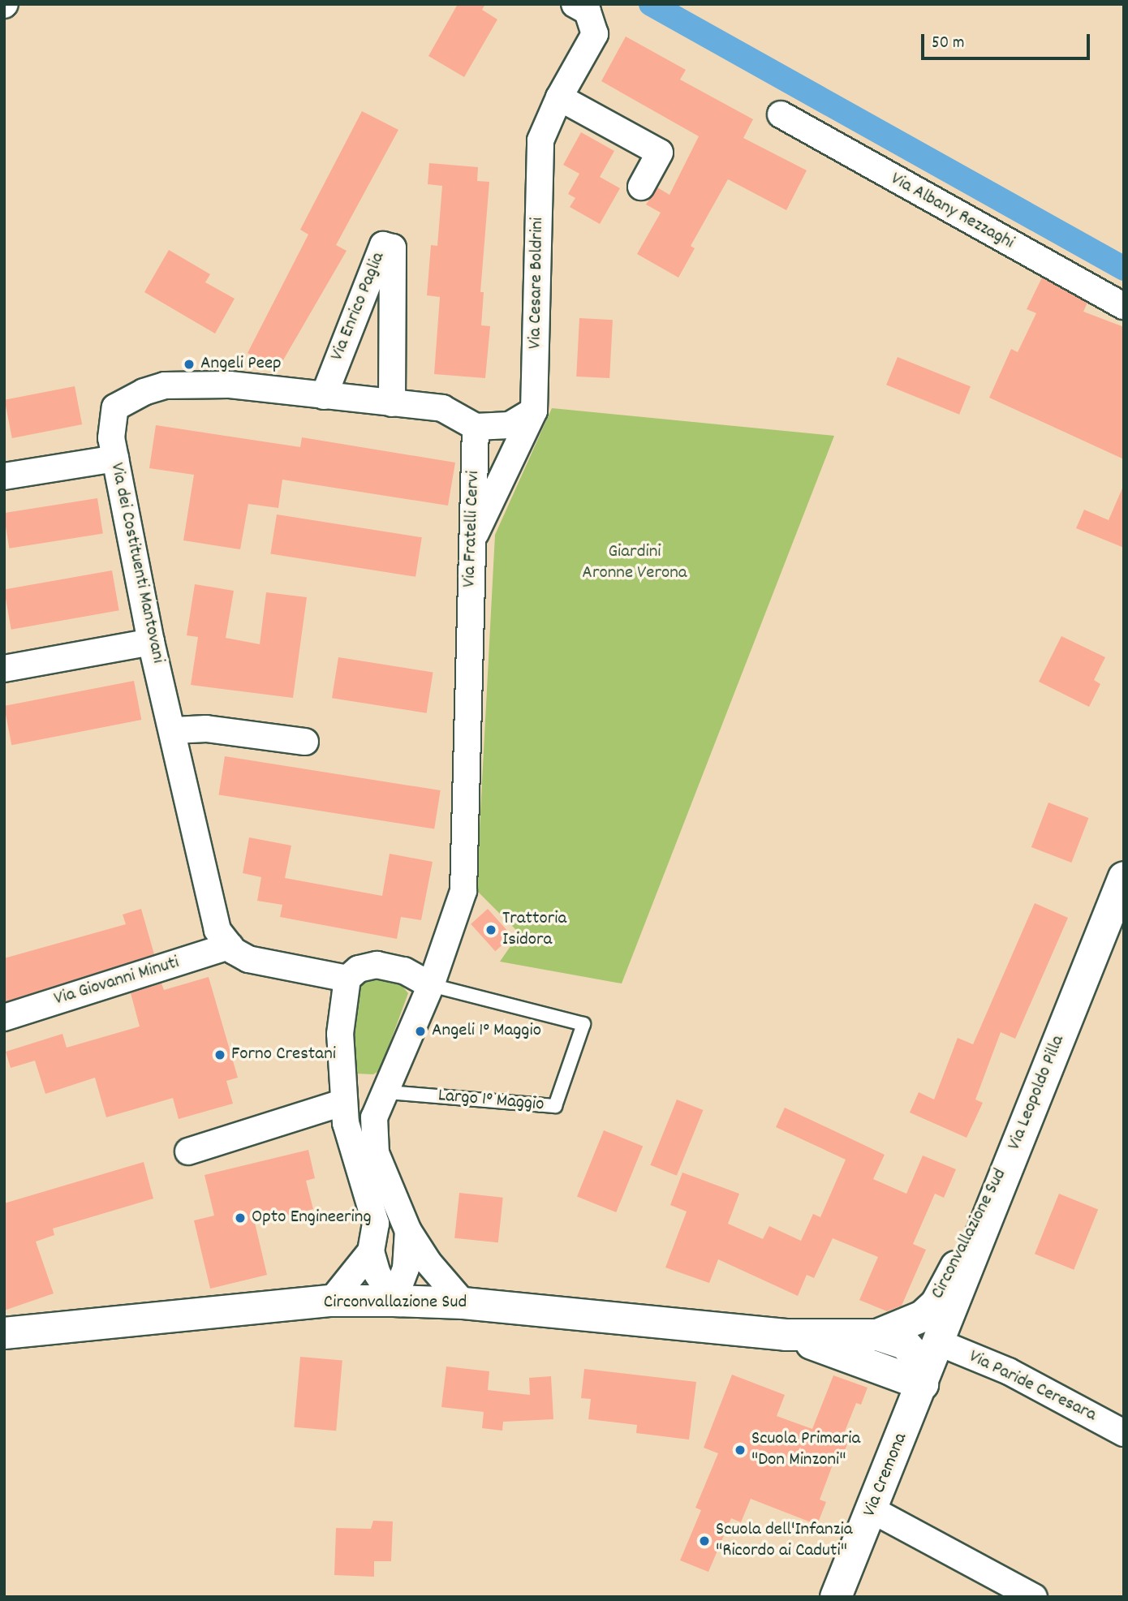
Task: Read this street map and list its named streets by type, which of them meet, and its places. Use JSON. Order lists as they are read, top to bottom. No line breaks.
{"streets":{"main road":["Via Leopoldo Pilla","Circonvallazione Sud","Via Cremona"],"street":["Via Albany Rezzaghi","Via Cesare Boldrini","Via Enrico Paglia","Via Fratelli Cervi","Via dei Costituenti Mantovani","Via Giovanni Minuti","Largo 1° Maggio","Via Paride Ceresara"]},"crossings":[["Via Enrico Paglia","Via dei Costituenti Mantovani"],["Via Fratelli Cervi","Largo 1° Maggio"],["Via dei Costituenti Mantovani","Via Giovanni Minuti"],["Via dei Costituenti Mantovani","Largo 1° Maggio"],["Via Leopoldo Pilla","Circonvallazione Sud"],["Via Leopoldo Pilla","Via Paride Ceresara"],["Via Leopoldo Pilla","Via Cremona"],["Circonvallazione Sud","Via Cremona"],["Via Paride Ceresara","Via Cremona"]],"parks":["Giardini Aronne Verona"],"places":["Angeli Peep","Trattoria Isidora","Angeli 1° Maggio","Forno Crestani","Opto Engineering","Scuola Primaria \"Don Minzoni\"","Scuola dell'Infanzia \"Ricordo ai Caduti\""],"scale_bar":"50 m"}
